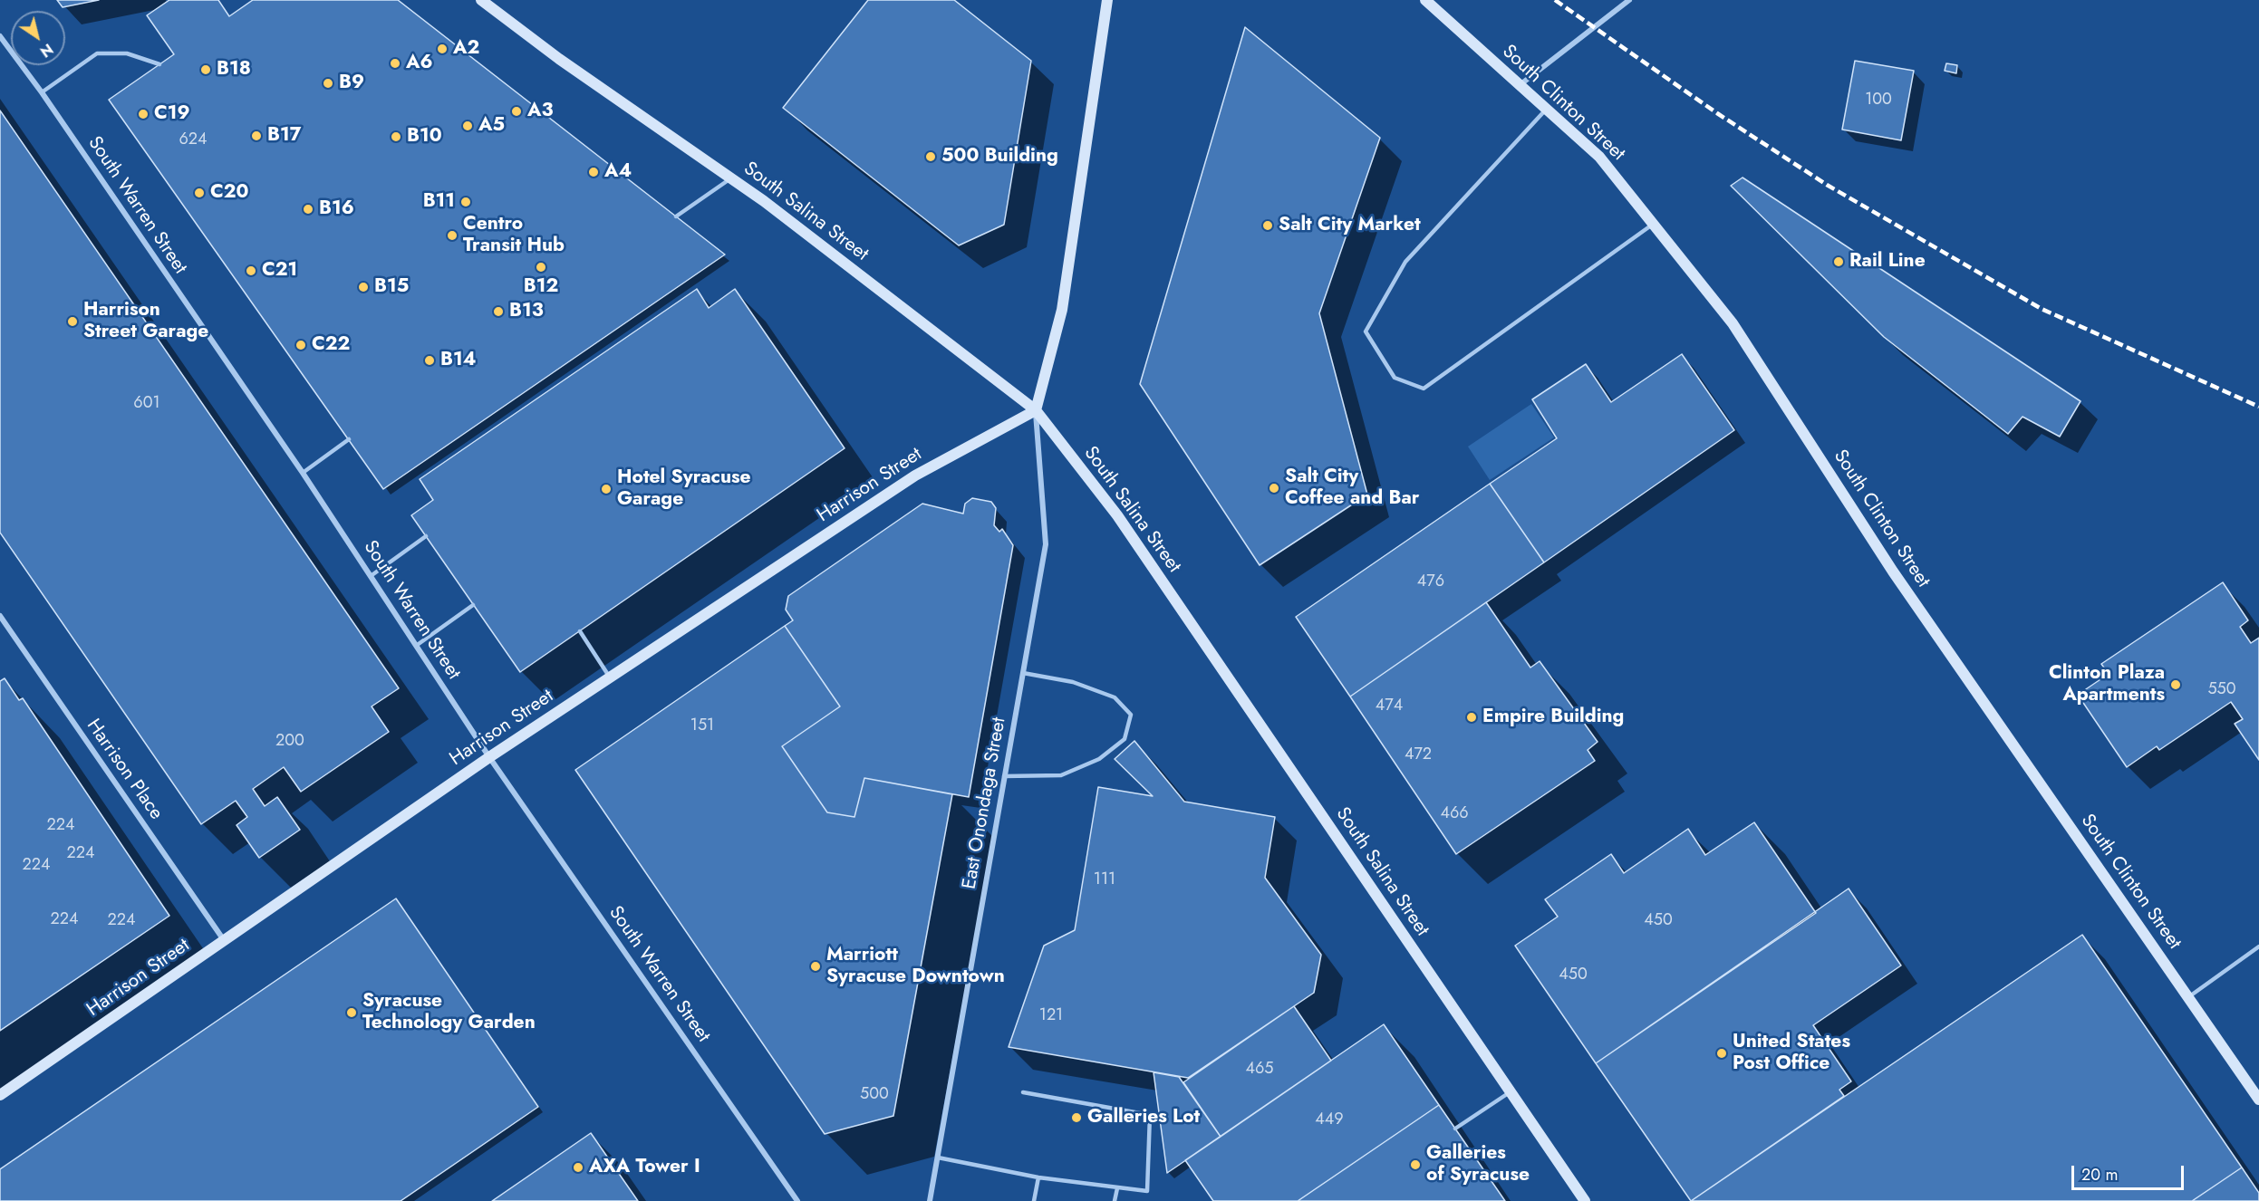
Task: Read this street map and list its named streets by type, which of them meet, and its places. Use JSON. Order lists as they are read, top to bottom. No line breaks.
{"streets":{"main road":["South Clinton Street","South Salina Street","Harrison Street"],"street":["South Warren Street","Harrison Place","East Onondaga Street"]},"crossings":[["South Warren Street","Harrison Street"],["South Salina Street","Harrison Street"],["South Salina Street","East Onondaga Street"],["Harrison Street","Harrison Place"],["Harrison Street","East Onondaga Street"]],"places":["A2","A6","B18","B9","A3","C19","A5","B17","B10","500 Building","A4","C20","B11","B16","Salt City Market","Centro Transit Hub","Rail Line","B12","C21","B15","B13","Harrison Street Garage","C22","B14","Salt City Coffee and Bar","Hotel Syracuse Garage","Clinton Plaza Apartments","Empire Building","Marriott Syracuse Downtown","Syracuse Technology Garden","United States Post Office","Galleries Lot","Galleries of Syracuse","AXA Tower I"],"house_numbers":["100","624","601","476","550","474","151","200","472","466","224","224","224","111","224","224","450","450","121","465","500","449"],"scale_bar":"20 m","north":"bottom right"}
